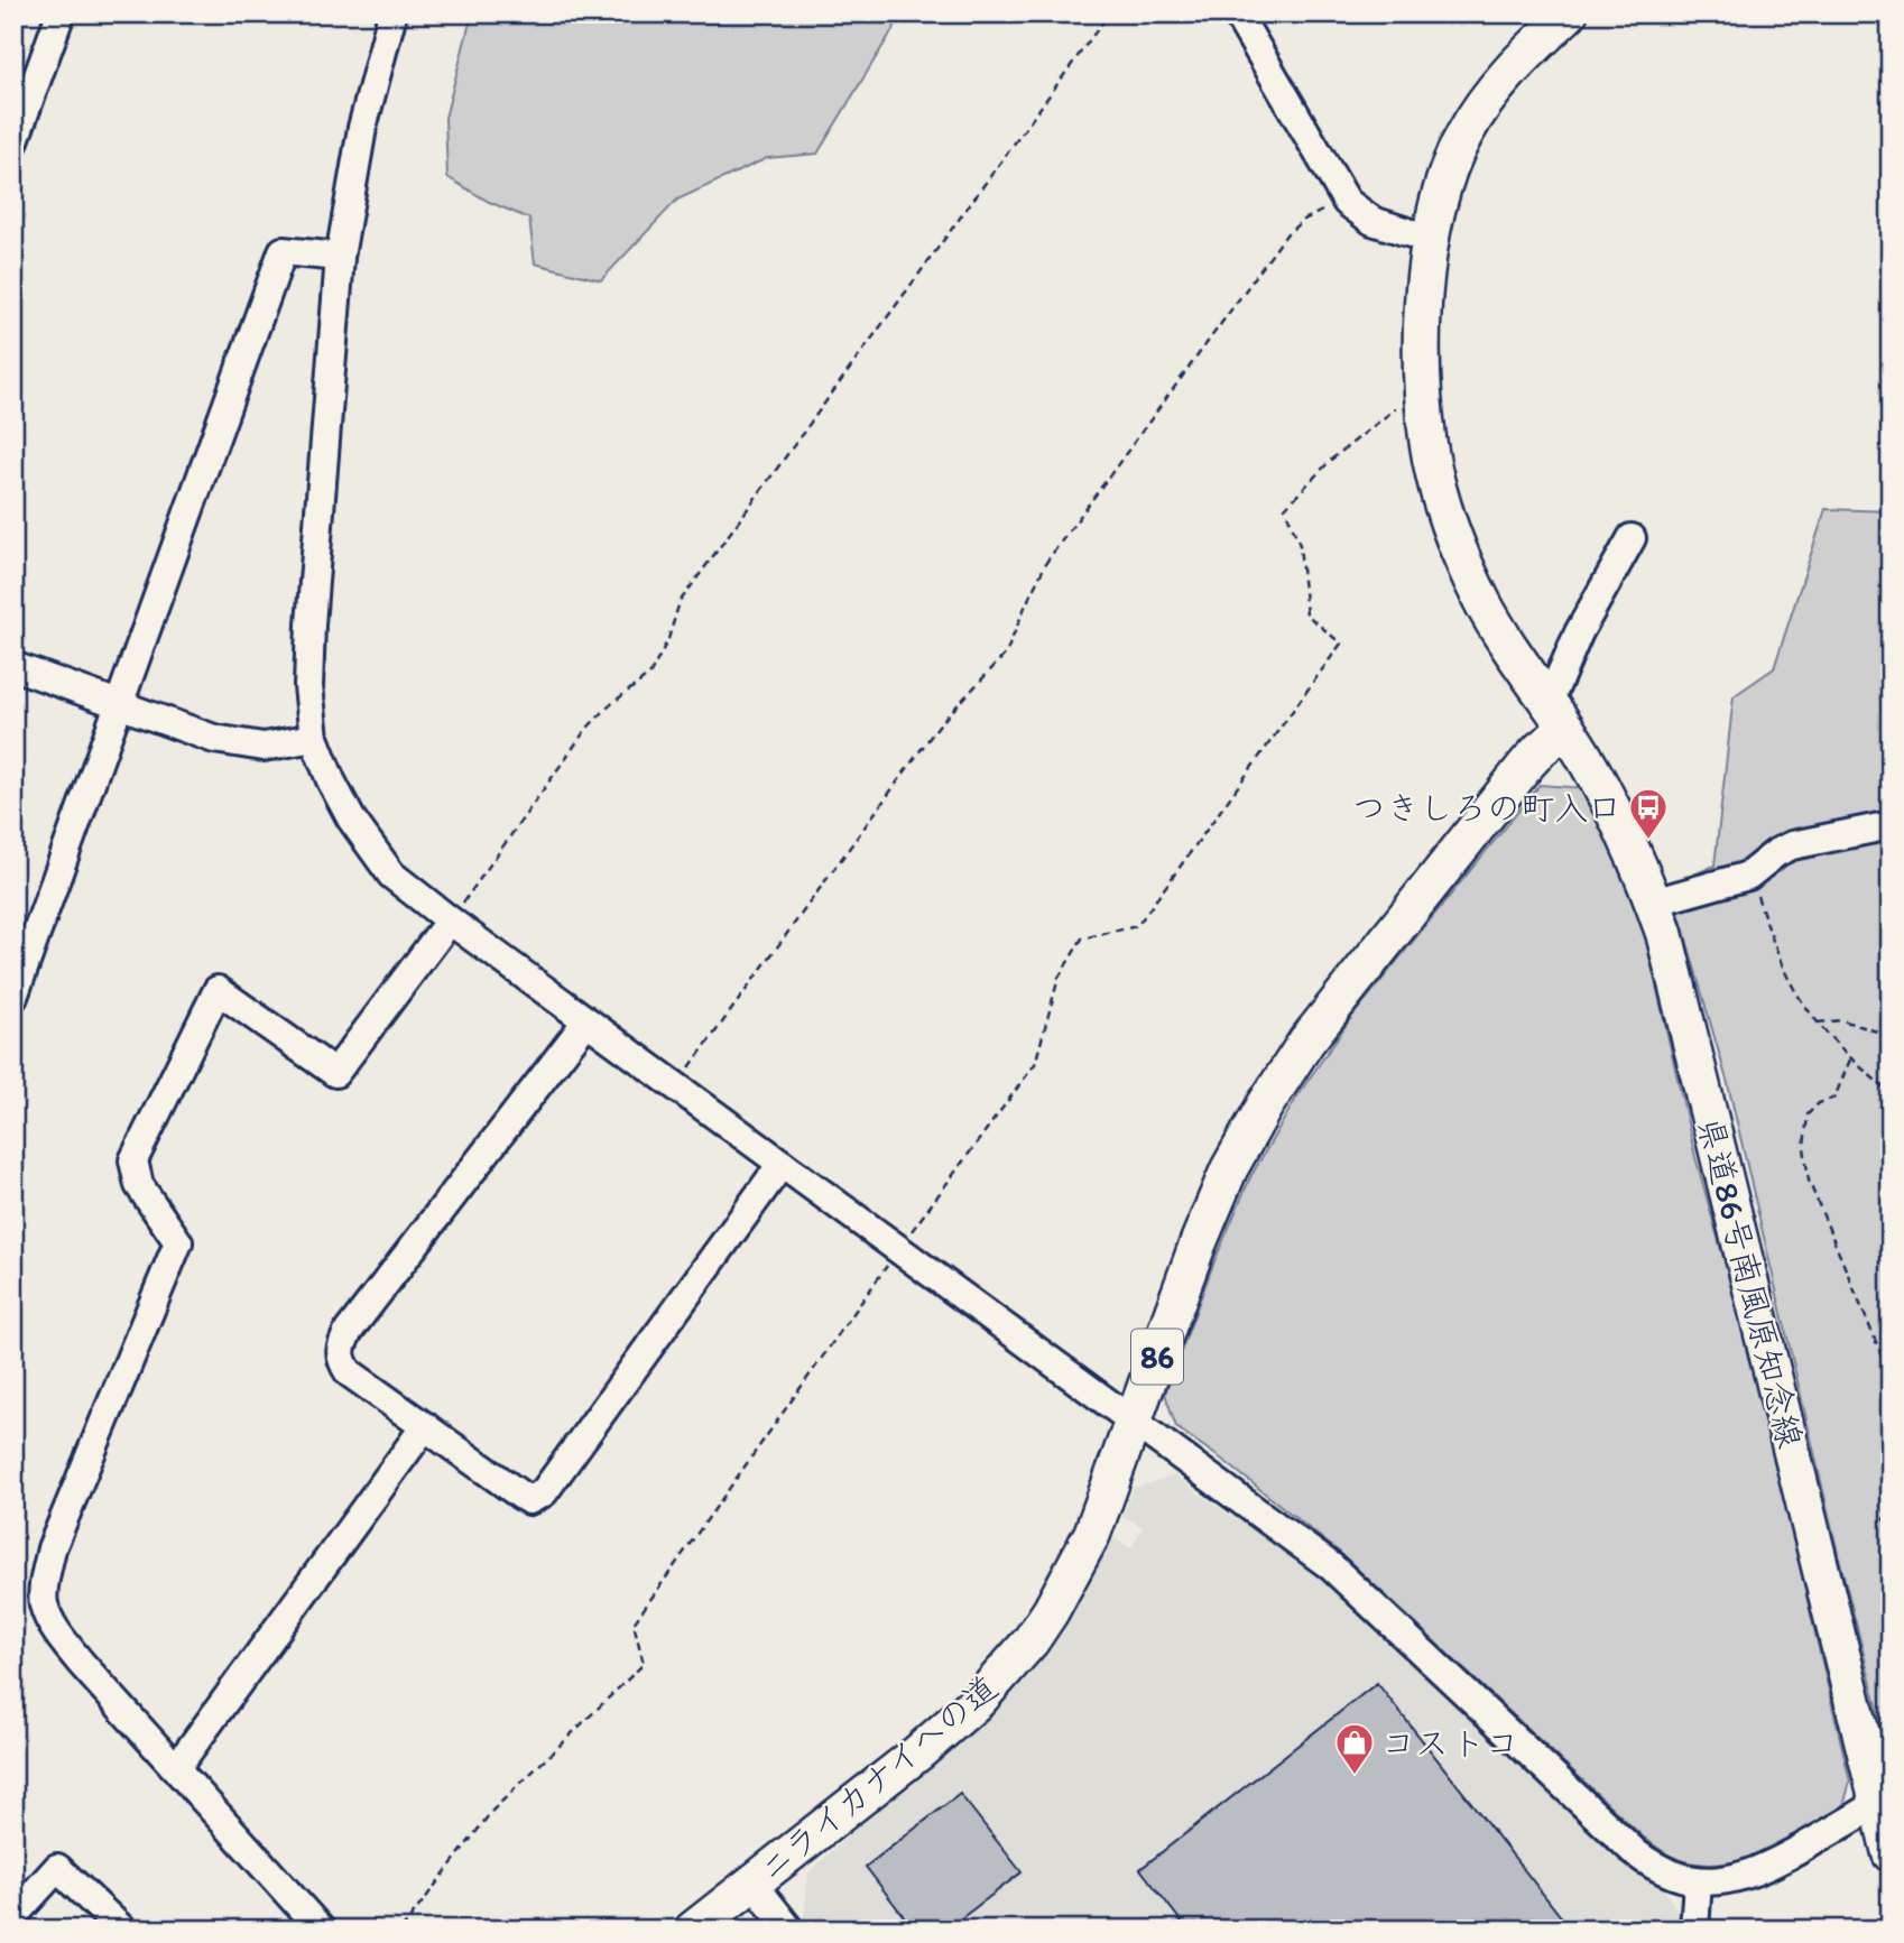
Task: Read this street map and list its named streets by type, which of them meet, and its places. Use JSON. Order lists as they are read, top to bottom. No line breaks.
{"streets":{"main road":["県道86号南風原知念線","86","ニライカナイへの道"]},"crossings":[["県道86号南風原知念線","ニライカナイへの道"]],"places":{"bus stop":["つきしろの町入口"],"shop":["コストコ"]}}
